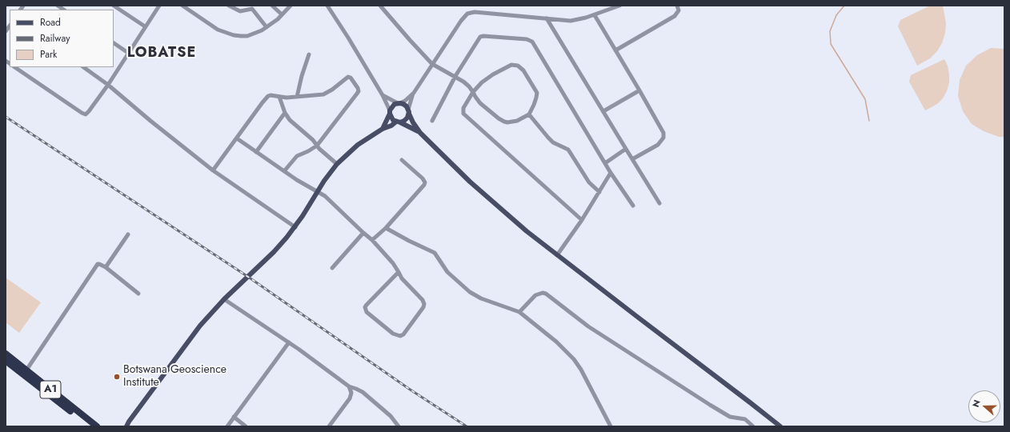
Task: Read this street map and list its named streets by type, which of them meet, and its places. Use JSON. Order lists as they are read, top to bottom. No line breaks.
{"streets":{"highway":["A1"]},"districts":["LOBATSE"],"places":["Botswana Geoscience Institute"],"legend":["Road","Railway","Park"],"north":"left"}
